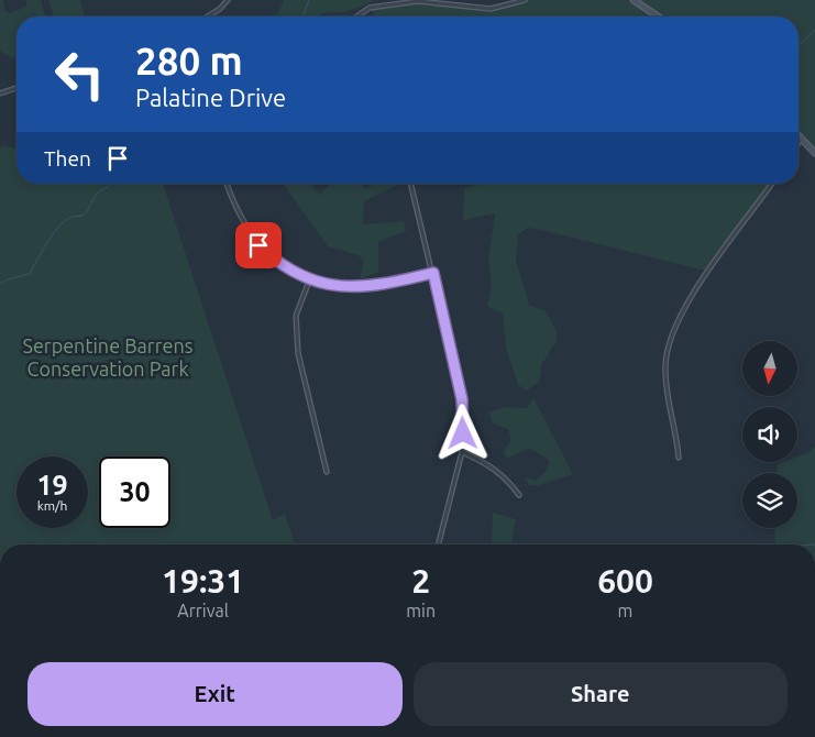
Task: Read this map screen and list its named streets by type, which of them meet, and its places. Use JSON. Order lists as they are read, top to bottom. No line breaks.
{"parks":["Serpentine Barrens Conservation Park"],"north":"bottom","page":{"turn":["280 m","Palatine Drive"],"then":"Then","speed":"19 km/h","limit":"30","eta":["19:31","Arrival","2","min","600","m"],"buttons":["Exit","Share"]}}
